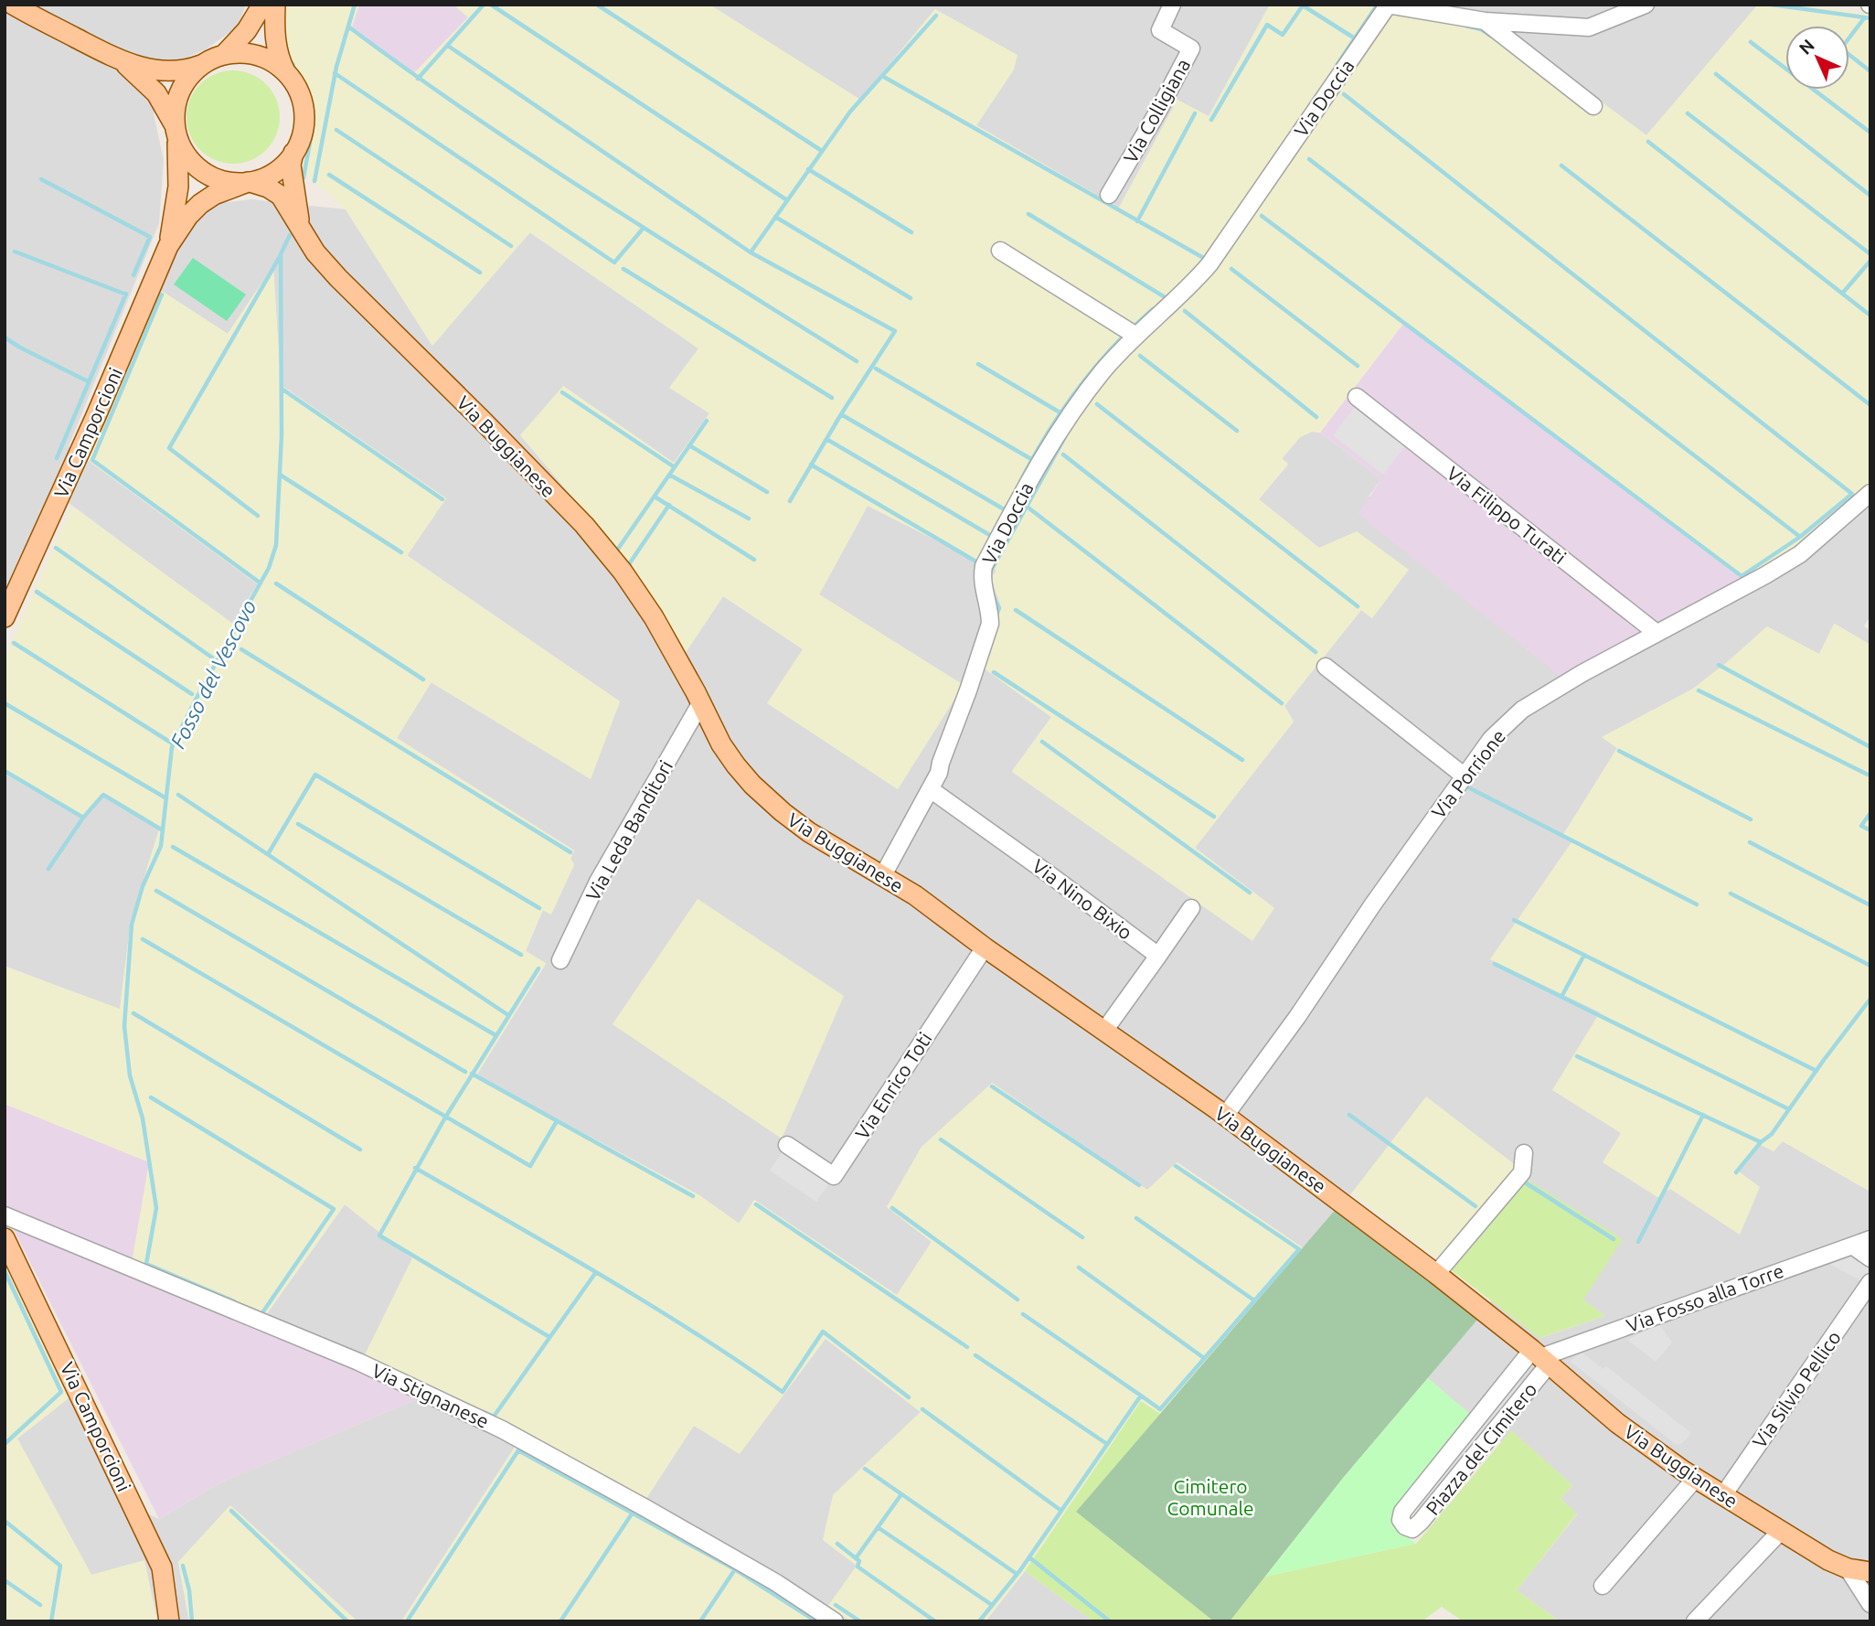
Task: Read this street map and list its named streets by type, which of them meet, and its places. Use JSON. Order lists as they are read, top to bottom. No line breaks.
{"streets":{"main road":["Via Camporcioni","Via Buggianese"],"street":["Via Doccia","Via Colligiana","Via Filippo Turati","Via Porrione","Via Leda Banditori","Via Nino Bixio","Via Enrico Toti","Via Fosso alla Torre","Via Silvio Pellico","Via Stignanese","Piazza del Cimitero"]},"crossings":[["Via Doccia","Via Buggianese"],["Via Doccia","Via Nino Bixio"],["Via Buggianese","Via Porrione"],["Via Buggianese","Via Leda Banditori"],["Via Buggianese","Via Enrico Toti"],["Via Buggianese","Via Fosso alla Torre"],["Via Buggianese","Via Silvio Pellico"],["Via Buggianese","Piazza del Cimitero"],["Via Filippo Turati","Via Porrione"],["Via Fosso alla Torre","Piazza del Cimitero"]],"water":["Fosso del Vescovo"],"parks":["Cimitero Comunale"],"north":"top left"}
